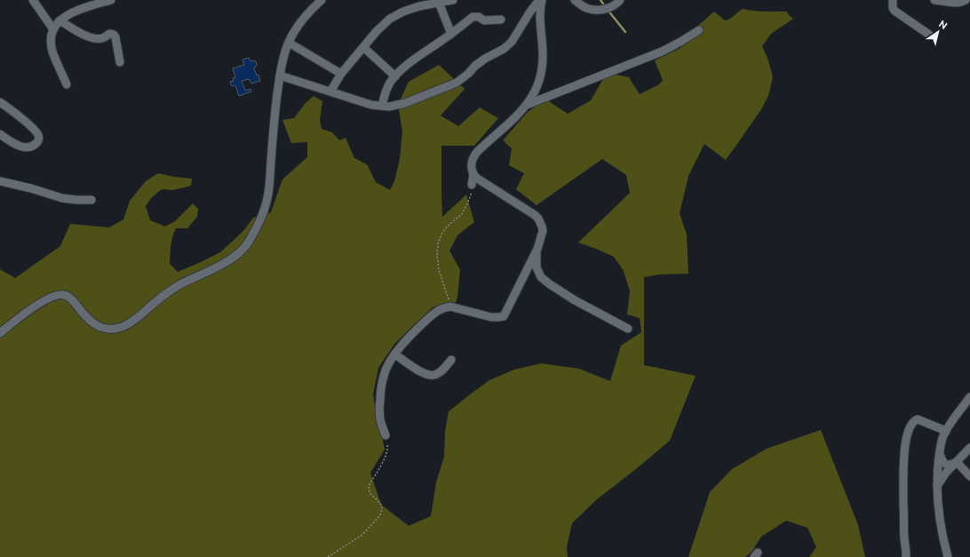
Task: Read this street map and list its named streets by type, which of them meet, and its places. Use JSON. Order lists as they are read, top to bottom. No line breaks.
{"north":"top right"}
